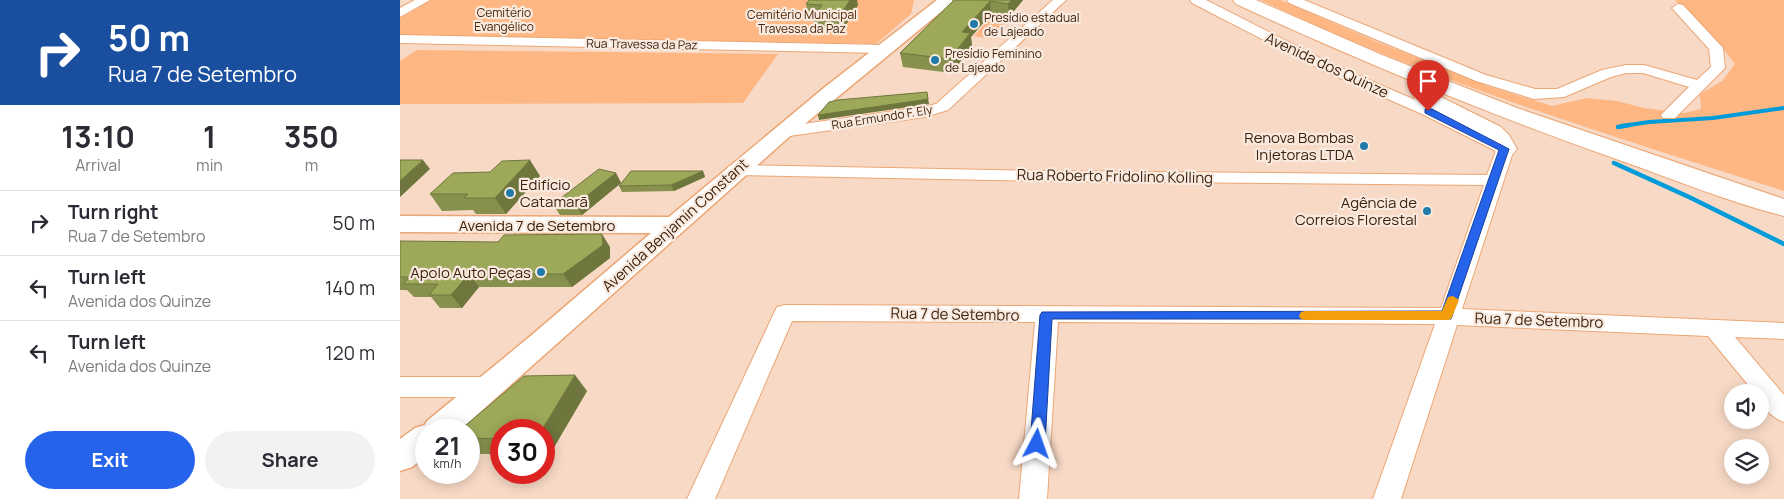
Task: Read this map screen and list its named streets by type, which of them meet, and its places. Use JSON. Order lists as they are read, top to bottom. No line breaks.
{"streets":{"main road":["Avenida 7 de Setembro","Avenida Benjamin Constant"],"street":["Rua Travessa da Paz","Avenida dos Quinze","Rua Ermundo F. Ely","Rua Roberto Fridolino Kolling","Rua 7 de Setembro"]},"crossings":[["Rua Travessa da Paz","Avenida Benjamin Constant"],["Rua Ermundo F. Ely","Avenida Benjamin Constant"],["Rua Roberto Fridolino Kolling","Avenida Benjamin Constant"],["Avenida 7 de Setembro","Avenida Benjamin Constant"]],"parks":["Cemitério Evangélico","Cemitério Municipal Travessa da Paz"],"places":["Presídio estadual de Lajeado","Presídio Feminino de Lajeado","Renova Bombas Injetoras LTDA","Edifício Catamarã","Agência de Correios Florestal","Apolo Auto Peças"],"page":{"turn":["50 m","Rua 7 de Setembro"],"eta":["13:10","Arrival","1","min","350","m"],"list":[{"name":"Turn right","note":"Rua 7 de Setembro","value":"50 m"},{"name":"Turn left","note":"Avenida dos Quinze","value":"140 m"},{"name":"Turn left","note":"Avenida dos Quinze","value":"120 m"}],"speed":"21 km/h","limit":"30","buttons":["Exit","Share"]}}
